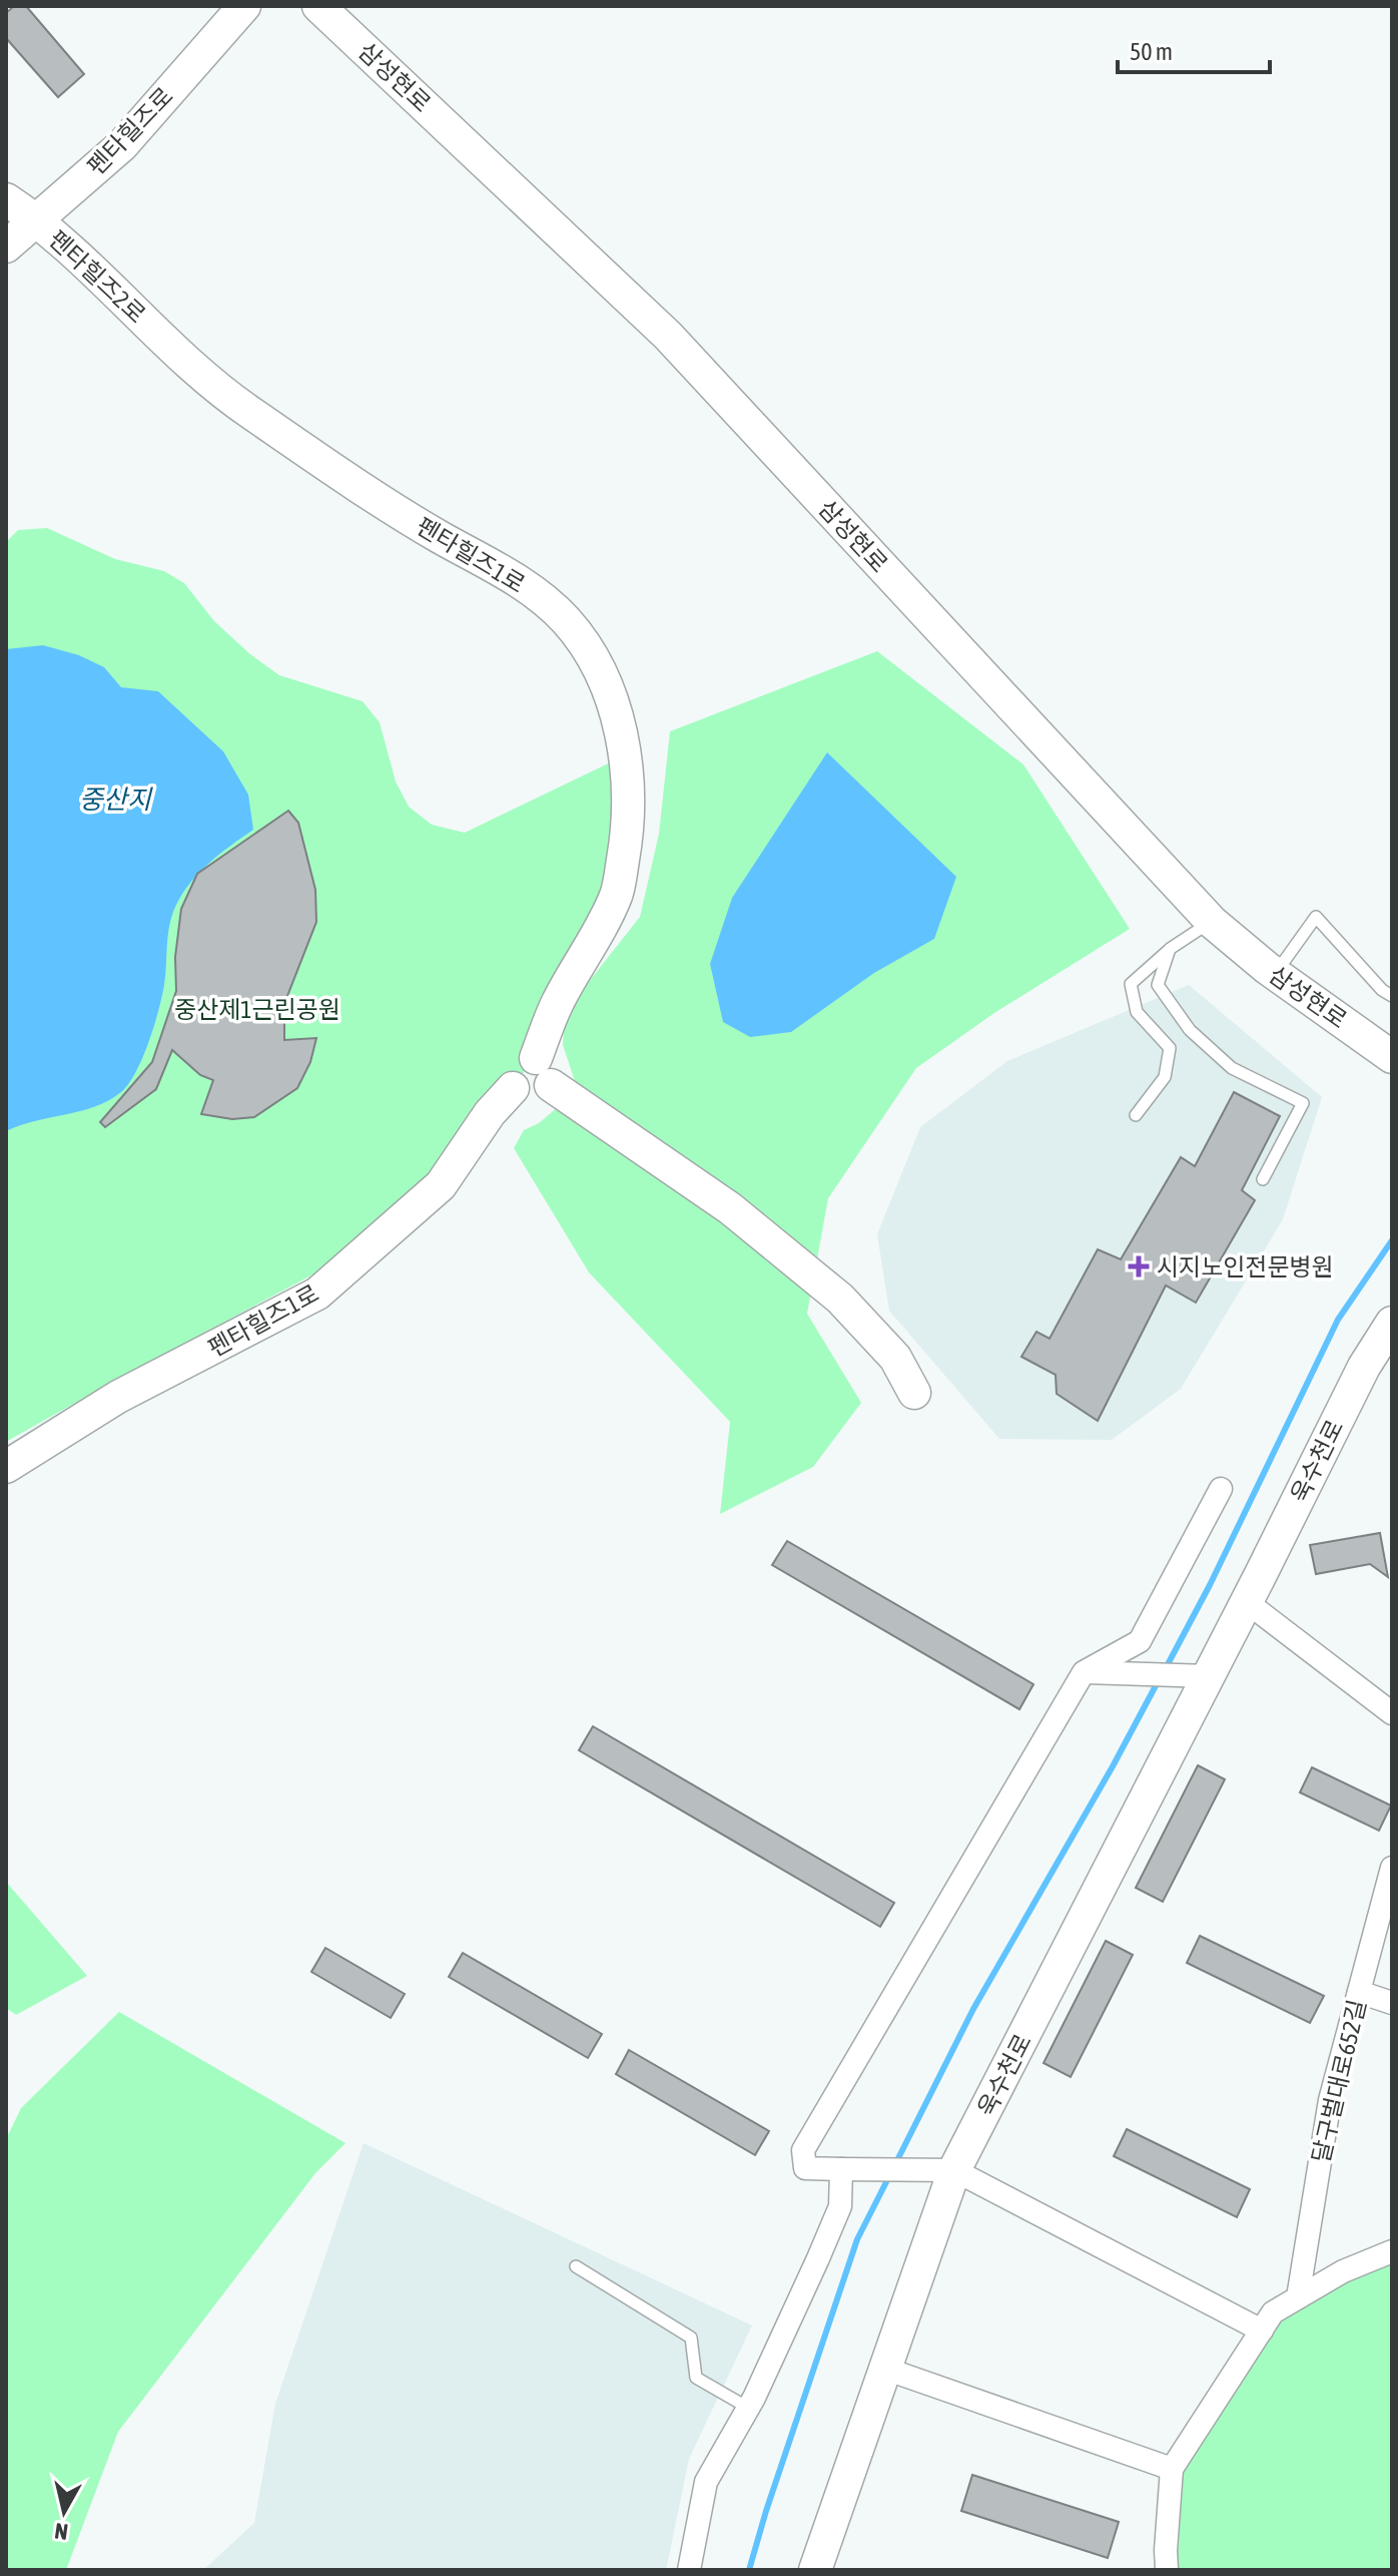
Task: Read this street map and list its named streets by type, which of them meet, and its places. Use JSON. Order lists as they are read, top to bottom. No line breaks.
{"streets":{"main road":["삼성현로","펜타힐즈로","펜타힐즈2로","펜타힐즈1로","욱수천로"],"street":["달구벌대로652길"]},"crossings":[["펜타힐즈로","펜타힐즈2로"],["펜타힐즈2로","펜타힐즈1로"]],"water":["중산지"],"parks":["중산제1근린공원"],"places":{"health":["시지노인전문병원"]},"scale_bar":"50 m","north":"bottom"}
